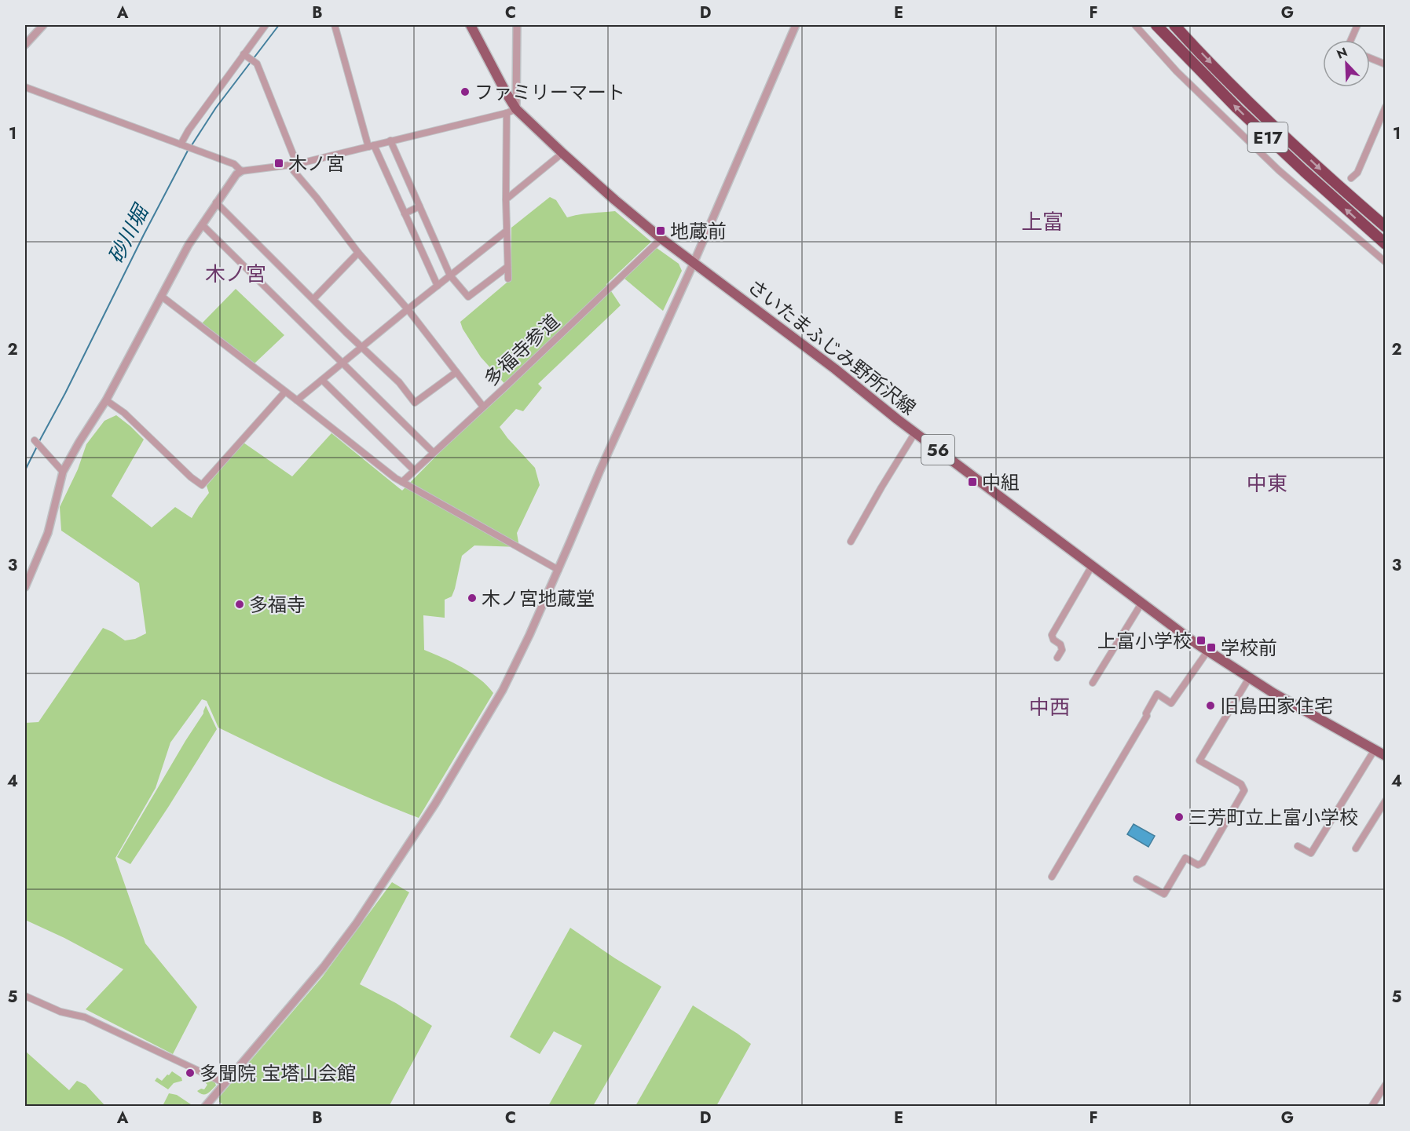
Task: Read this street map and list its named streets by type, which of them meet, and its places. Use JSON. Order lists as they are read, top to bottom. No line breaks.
{"streets":{"highway":["E17"],"main road":["さいたまふじみ野所沢線","56"],"street":["多福寺参道"]},"crossings":[["さいたまふじみ野所沢線","多福寺参道"]],"districts":["上富","木ノ宮","中東","中西"],"water":["砂川堀"],"places":{"other":["ファミリーマート","木ノ宮地蔵堂","多福寺","旧島田家住宅","三芳町立上富小学校","多聞院 宝塔山会館"],"transit":["木ノ宮","地蔵前","中組","上富小学校","学校前"]},"north":"top left","grid":{"columns":["A","B","C","D","E","F","G"],"rows":["1","2","3","4","5"]}}
